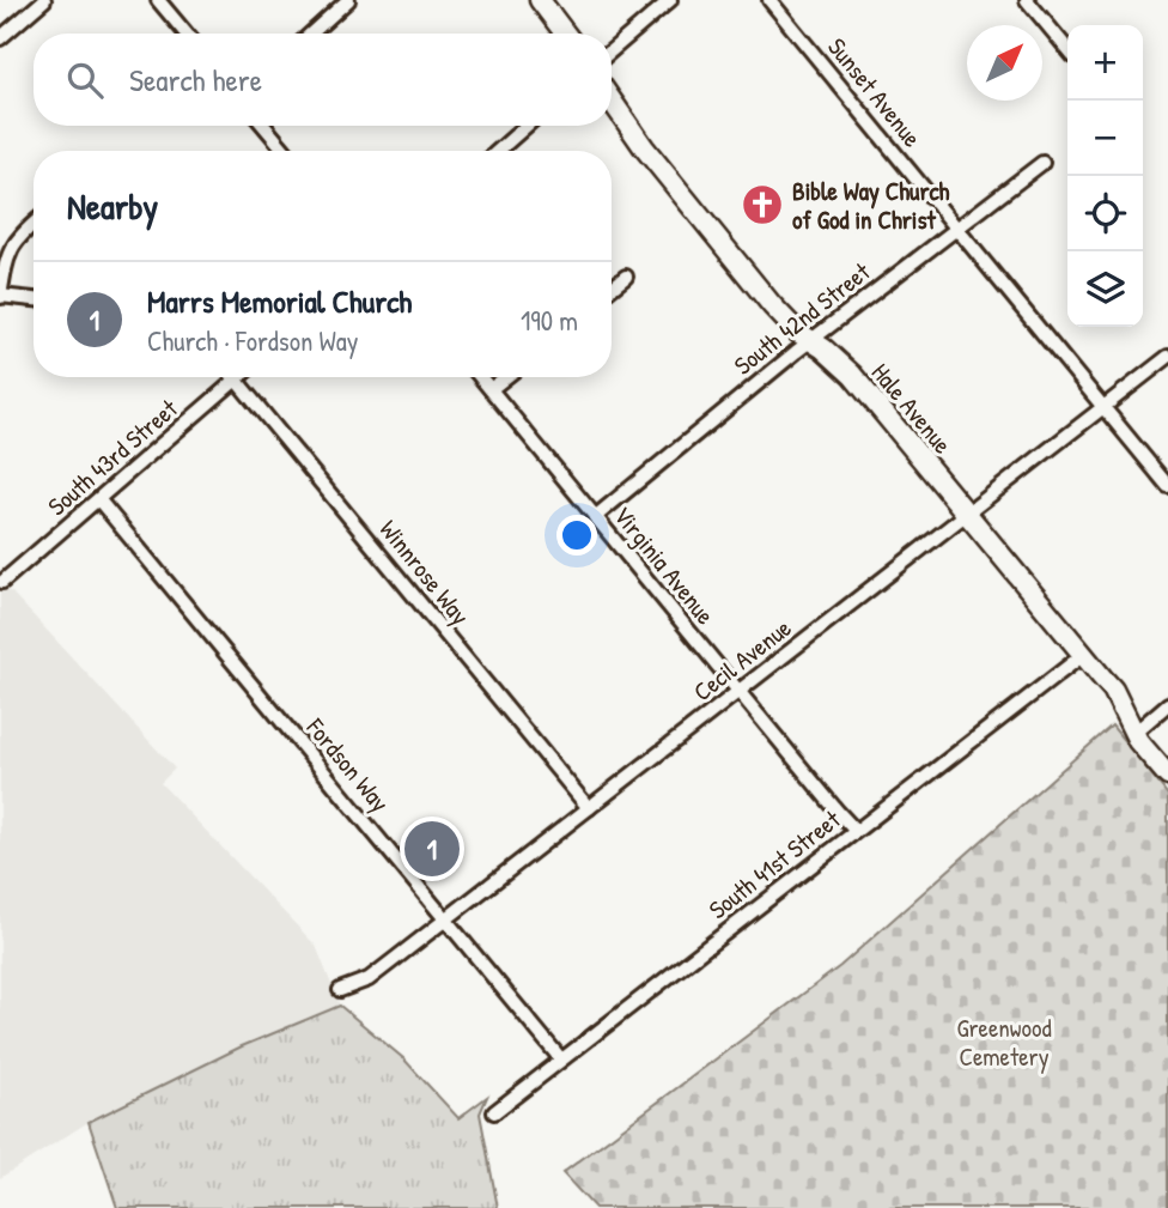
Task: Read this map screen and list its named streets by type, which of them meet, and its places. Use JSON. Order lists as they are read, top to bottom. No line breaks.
{"streets":{"street":["Sunset Avenue","South 42nd Street","Hale Avenue","South 43rd Street","Virginia Avenue","Winnrose Way","Cecil Avenue","Fordson Way","South 41st Street"]},"crossings":[["Sunset Avenue","South 42nd Street"],["Sunset Avenue","Cecil Avenue"],["South 42nd Street","Hale Avenue"],["South 42nd Street","Virginia Avenue"],["Hale Avenue","Cecil Avenue"],["Hale Avenue","South 41st Street"],["South 43rd Street","Winnrose Way"],["South 43rd Street","Fordson Way"],["Virginia Avenue","Cecil Avenue"],["Virginia Avenue","South 41st Street"],["Winnrose Way","Cecil Avenue"],["Cecil Avenue","Fordson Way"],["Fordson Way","South 41st Street"]],"parks":["Greenwood Cemetery"],"places":{"church":["Bible Way Church of God in Christ"]},"north":"top right","page":{"map_buttons":["+","−"],"search":"Search here","heading":"Nearby","list":[{"mark":"1","name":"Marrs Memorial Church","note":"Church · Fordson Way","value":"190 m"}],"pins":"1"}}
